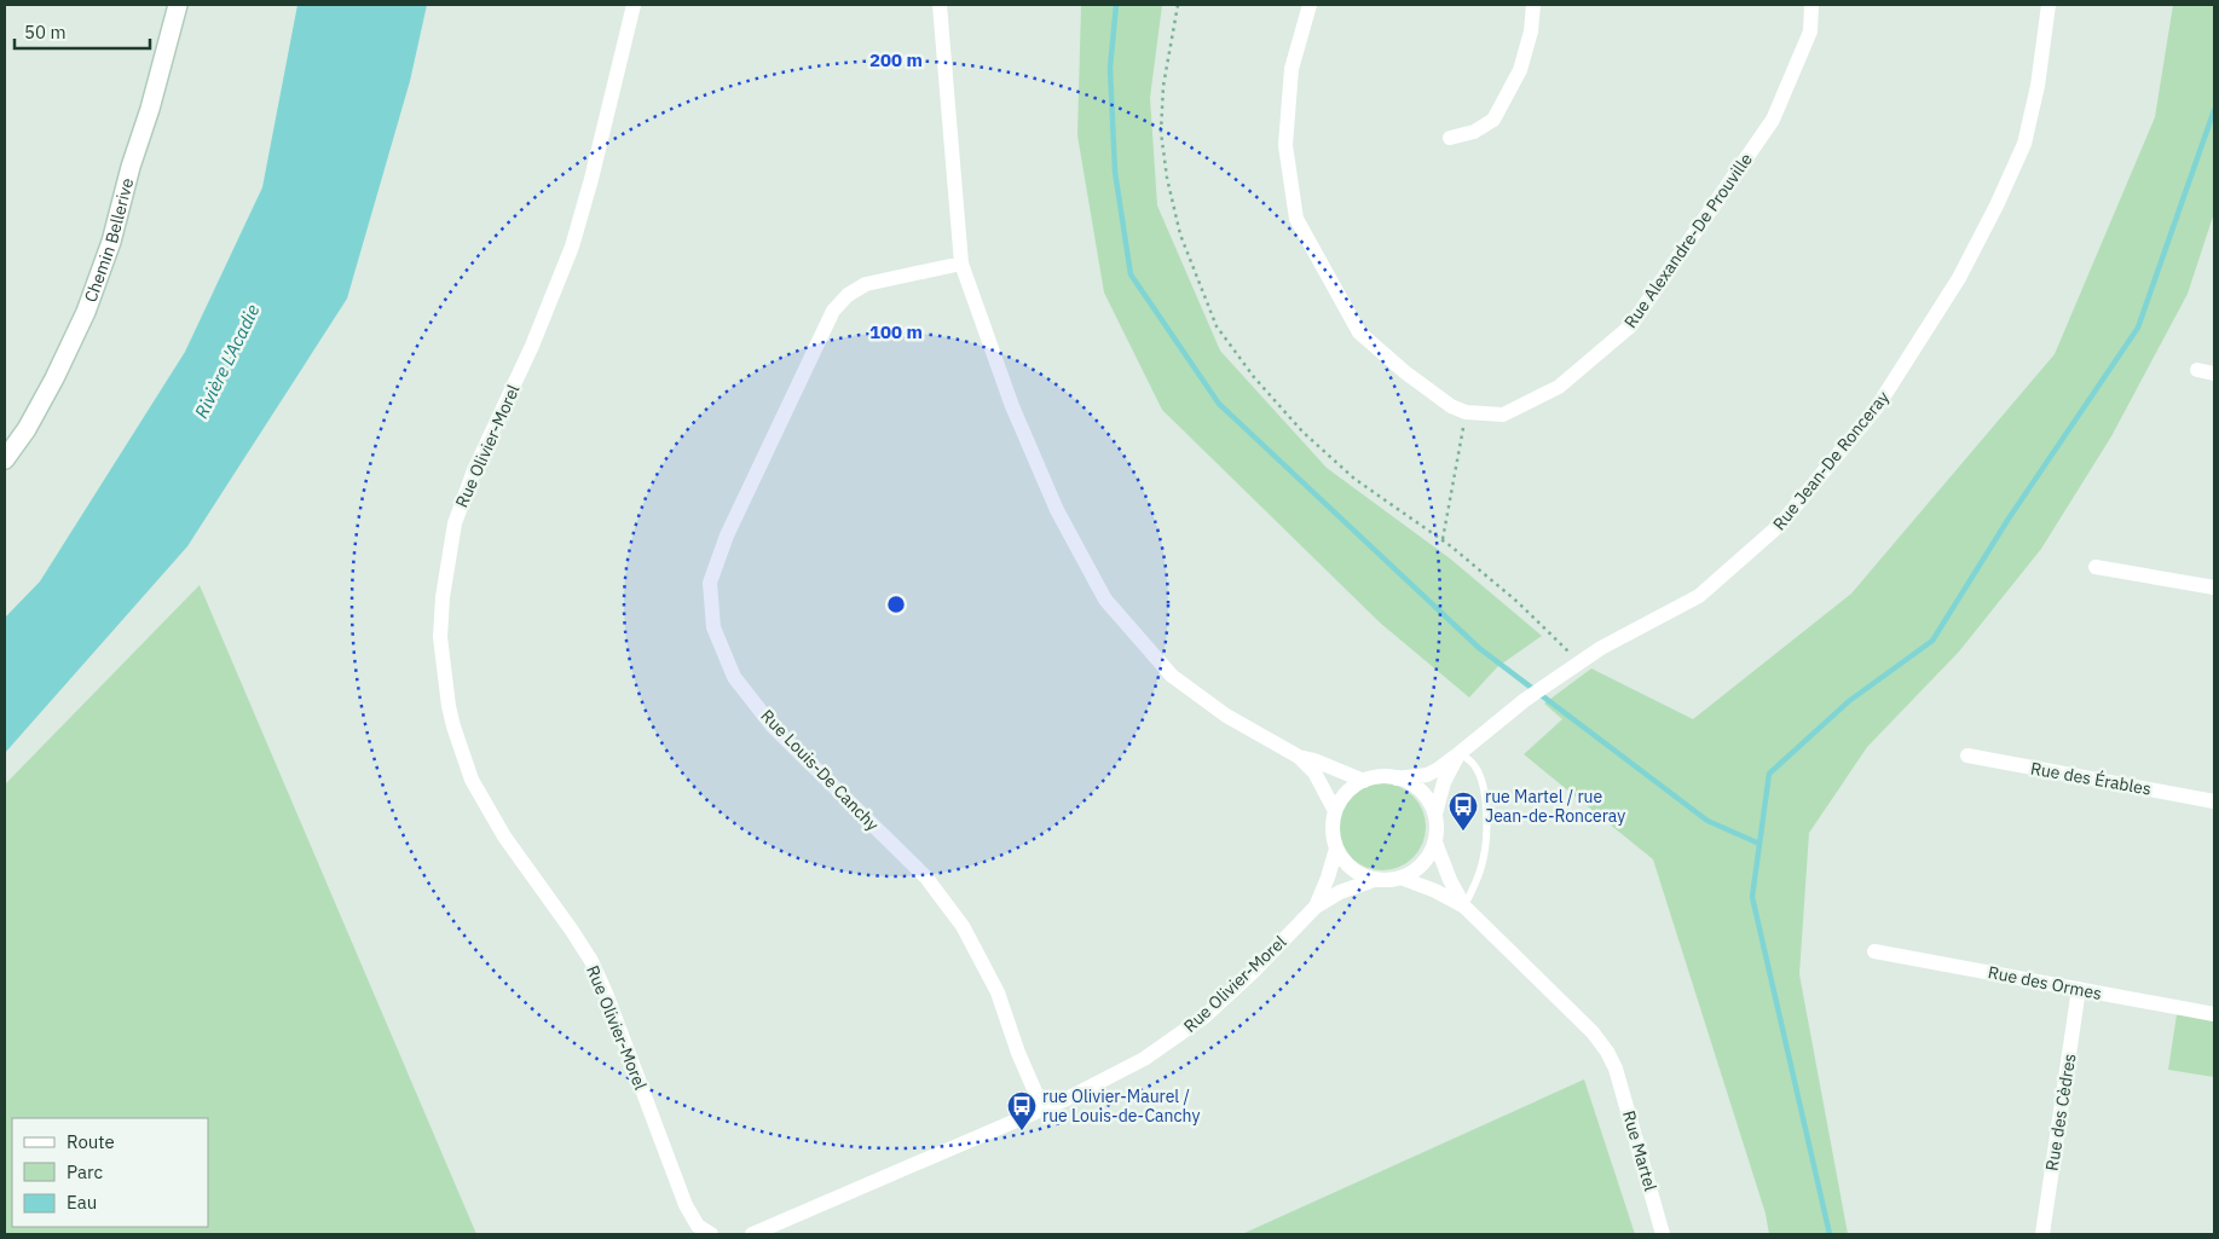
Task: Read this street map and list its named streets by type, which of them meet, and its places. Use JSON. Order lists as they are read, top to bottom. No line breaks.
{"streets":{"main road":["Chemin Bellerive"],"street":["Rue Alexandre-De Prouville","Rue Olivier-Morel","Rue Jean-De Ronceray","Rue Louis-De Canchy","Rue des Érables","Rue des Ormes","Rue des Cèdres","Rue Martel"]},"crossings":[["Rue Olivier-Morel","Rue Jean-De Ronceray"],["Rue Olivier-Morel","Rue Louis-De Canchy"],["Rue des Ormes","Rue des Cèdres"]],"water":["Rivière L'Acadie"],"places":{"bus stop":["rue Martel / rue Jean-de-Ronceray","rue Olivier-Maurel / rue Louis-de-Canchy"]},"legend":["Route","Parc","Eau"],"scale_bar":"50 m","rings":["200 m","100 m"]}
